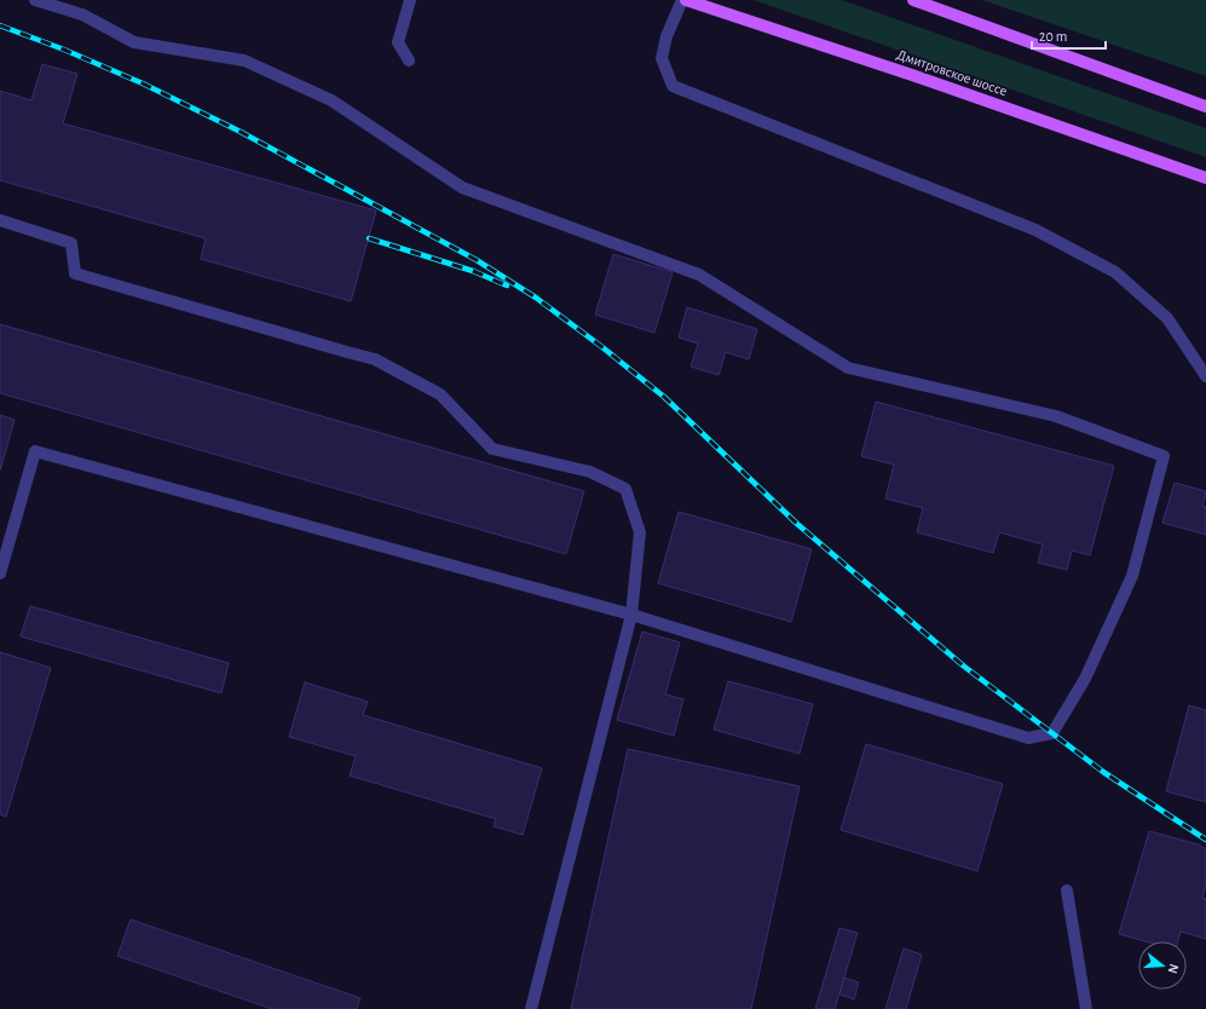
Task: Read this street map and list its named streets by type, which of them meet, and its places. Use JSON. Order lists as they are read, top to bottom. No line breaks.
{"streets":{"main road":["Дмитровское шоссе"]},"scale_bar":"20 m","north":"right"}
